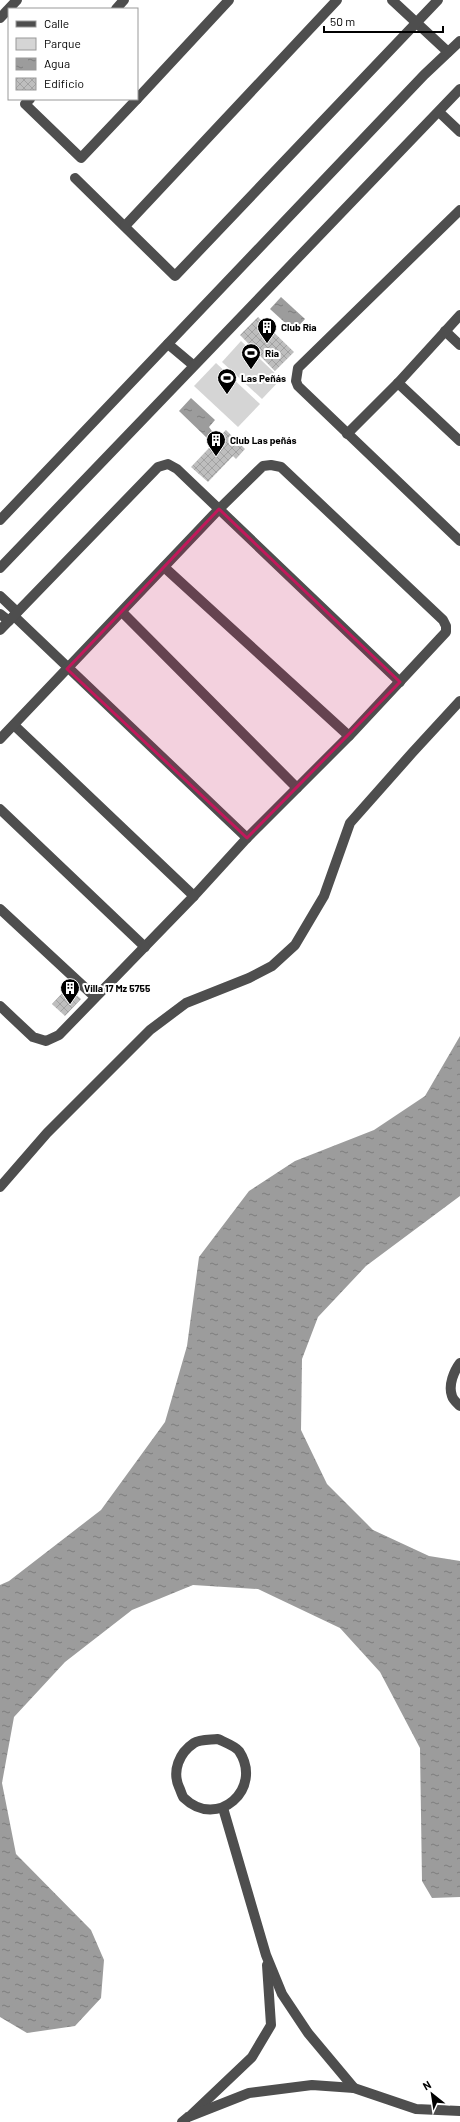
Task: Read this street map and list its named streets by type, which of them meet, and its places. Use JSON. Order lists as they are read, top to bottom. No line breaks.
{"places":{"building":["Club Ria","Club Las peñás","Villa 17 Mz 5755"],"sports":["Ria","Las Peñás"]},"legend":["Calle","Parque","Agua","Edificio"],"scale_bar":"50 m","north":"top left"}
